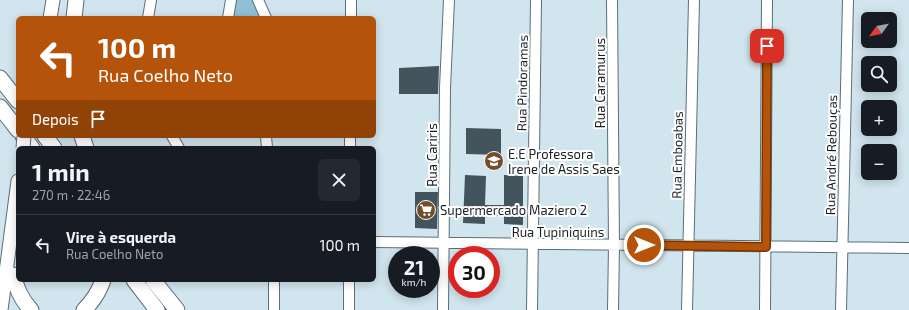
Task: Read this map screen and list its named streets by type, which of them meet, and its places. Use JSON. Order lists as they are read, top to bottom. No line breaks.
{"streets":{"street":["Rua Pindoramas","Rua Caramurus","Rua Cariris","Rua Emboabas","Rua André Rebouças","Rua Tupiniquins"]},"crossings":[["Rua Pindoramas","Rua Tupiniquins"],["Rua Caramurus","Rua Tupiniquins"],["Rua Cariris","Rua Tupiniquins"],["Rua Emboabas","Rua Tupiniquins"],["Rua André Rebouças","Rua Tupiniquins"]],"places":{"school or university":["E.E Professora Irene de Assis Saes"],"supermarket":["Supermercado Maziero 2"]},"north":"bottom left","page":{"map_buttons":["+","−"],"turn":["100 m","Rua Coelho Neto"],"then":"Depois","heading":["1 min","270 m · 22:46"],"list":[{"name":"Vire à esquerda","note":"Rua Coelho Neto","value":"100 m"}],"speed":"21 km/h","limit":"30"}}
